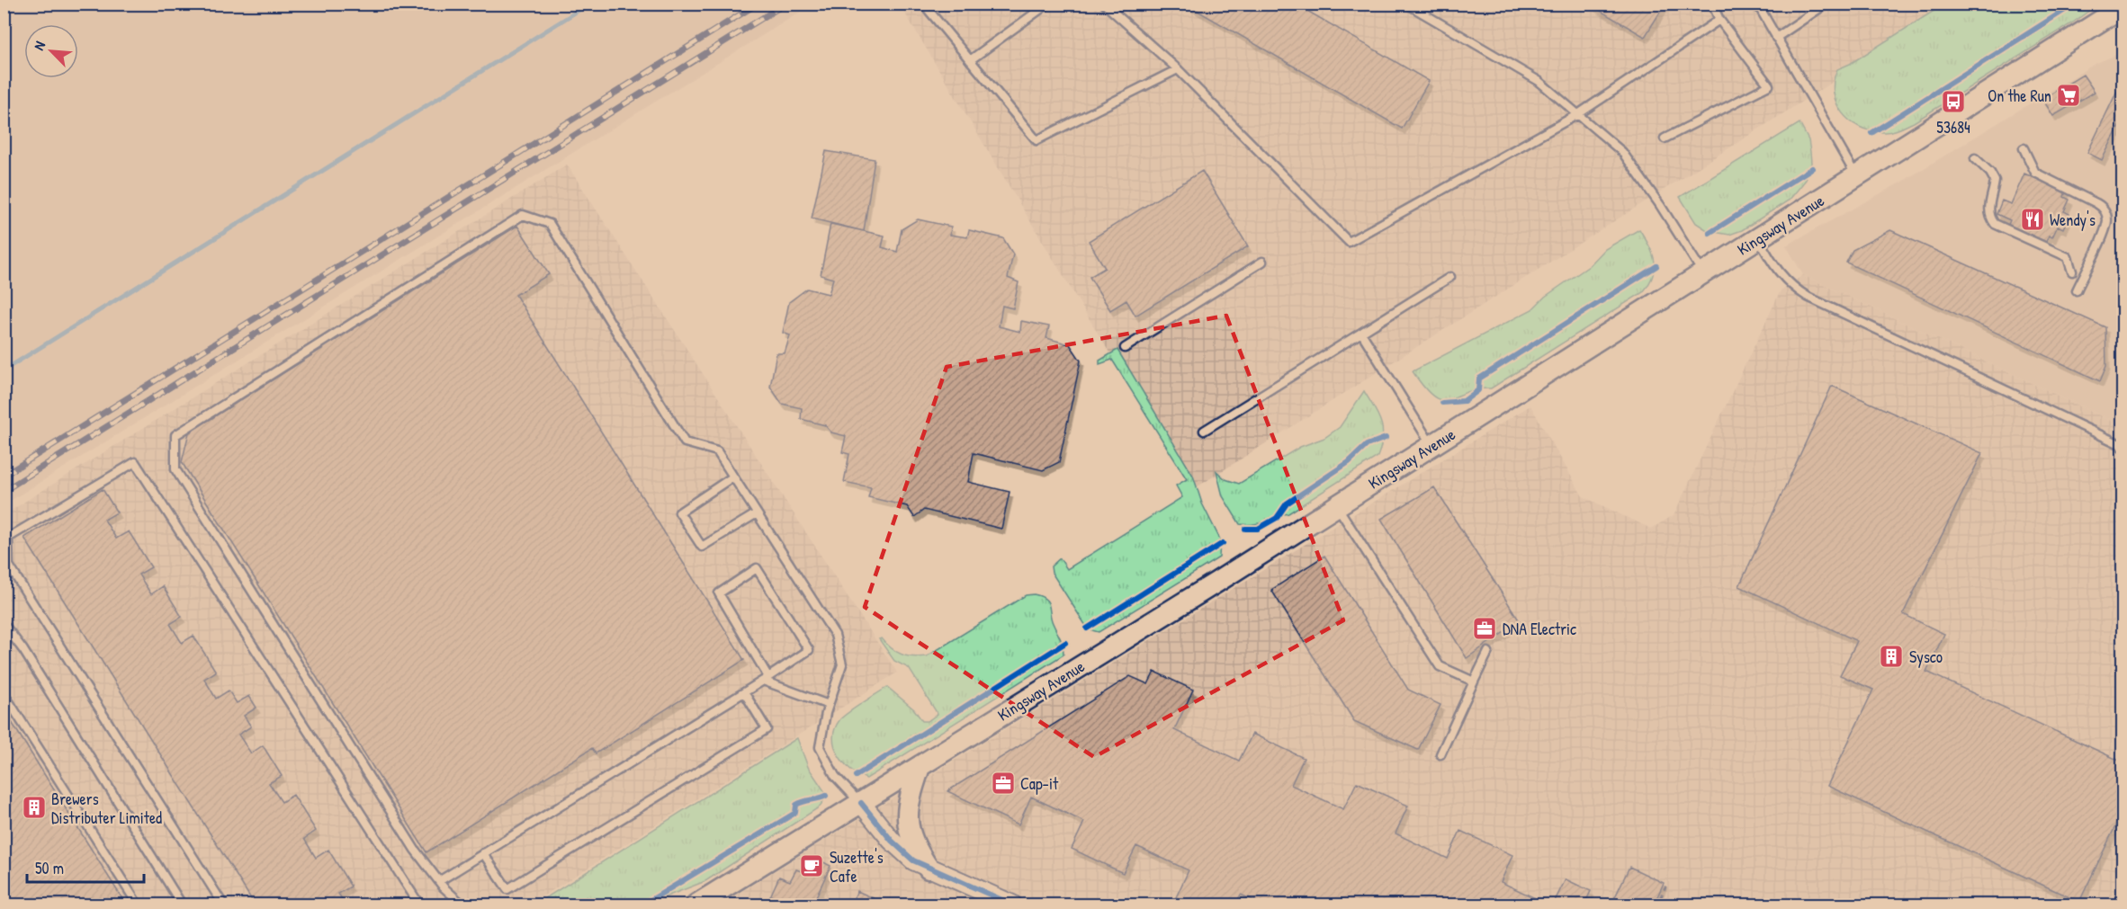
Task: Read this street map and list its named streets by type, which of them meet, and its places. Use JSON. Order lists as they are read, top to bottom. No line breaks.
{"streets":{"main road":["Kingsway Avenue"]},"places":{"supermarket":["On the Run"],"bus stop":["53684"],"restaurant":["Wendy's"],"office":["DNA Electric","Cap-it"],"building":["Sysco","Brewers Distributer Limited"],"cafe":["Suzette's Cafe"]},"scale_bar":"50 m","north":"top left"}
